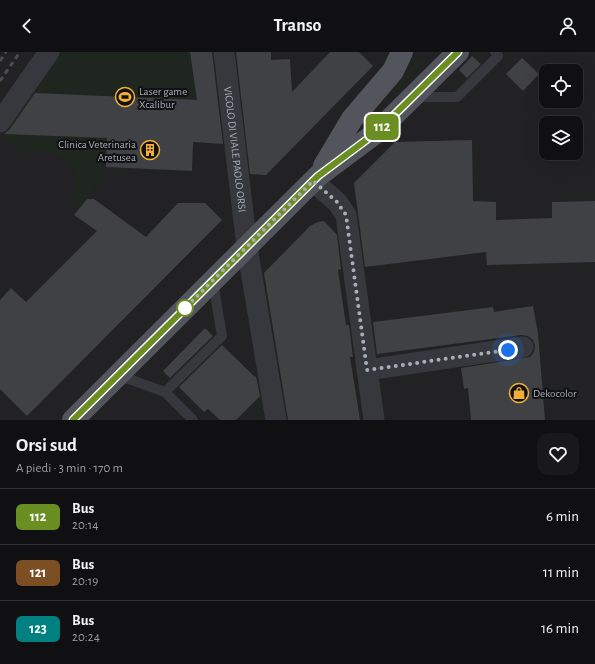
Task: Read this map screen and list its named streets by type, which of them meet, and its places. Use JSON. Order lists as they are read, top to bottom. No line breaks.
{"streets":{"street":["VICOLO DI VIALE PAOLO ORSI"]},"places":{"sports":["Laser game Xcalibur"],"building":["Clinica Veterinaria Aretusea"],"shop":["Dekocolor"]},"lines":["bus line 112"],"page":{"header":"Transo","on_map":"112","heading":["Orsi sud","A piedi · 3 min · 170 m"],"list":[{"mark":"112","name":"Bus","note":"20:14","value":"6 min"},{"mark":"121","name":"Bus","note":"20:19","value":"11 min"},{"mark":"123","name":"Bus","note":"20:24","value":"16 min"}]}}
